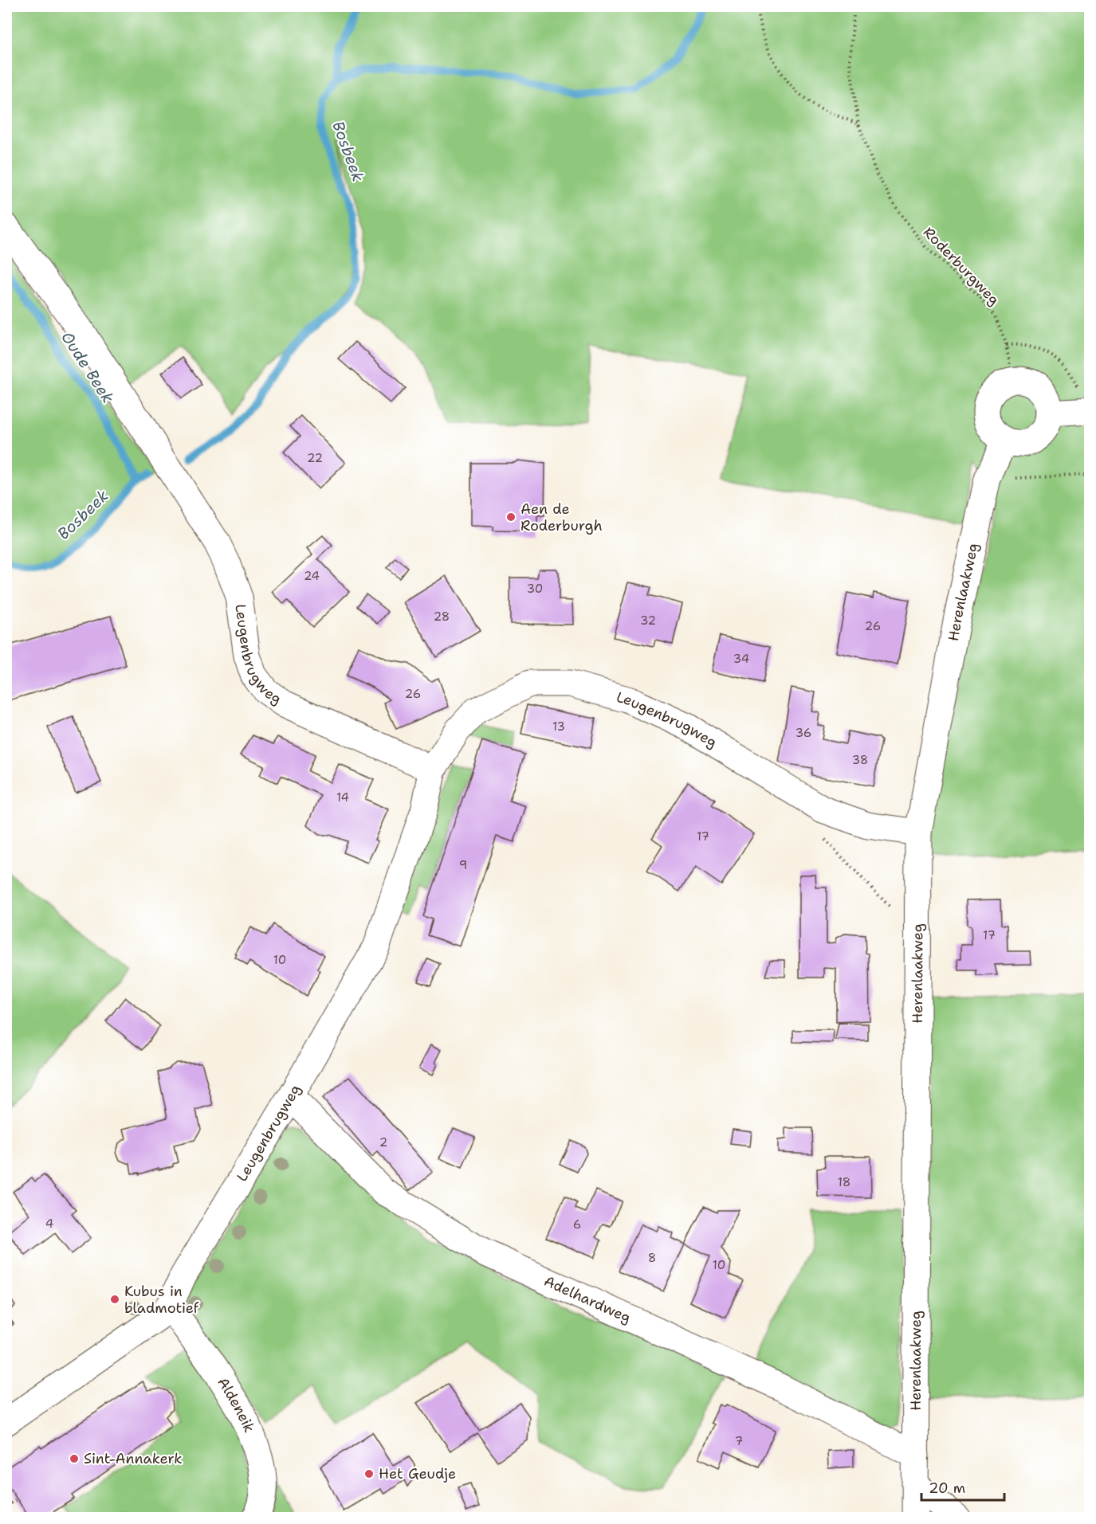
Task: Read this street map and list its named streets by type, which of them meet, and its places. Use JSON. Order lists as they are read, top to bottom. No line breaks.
{"streets":{"street":["Herenlaakweg","Leugenbrugweg","Adelhardweg","Aldeneik"],"path":["Roderburgweg"]},"crossings":[["Roderburgweg","Herenlaakweg"],["Herenlaakweg","Leugenbrugweg"],["Herenlaakweg","Adelhardweg"],["Leugenbrugweg","Adelhardweg"],["Leugenbrugweg","Aldeneik"]],"water":["Bosbeek","Oude Beek"],"places":["Aen de Roderburgh","Kubus in bladmotief","Sint-Annakerk","Het Geudje"],"house_numbers":["22","24","30","28","32","26","34","26","13","36","38","14","17","9","17","10","2","18","4","6","8","10","7"],"scale_bar":"20 m"}
